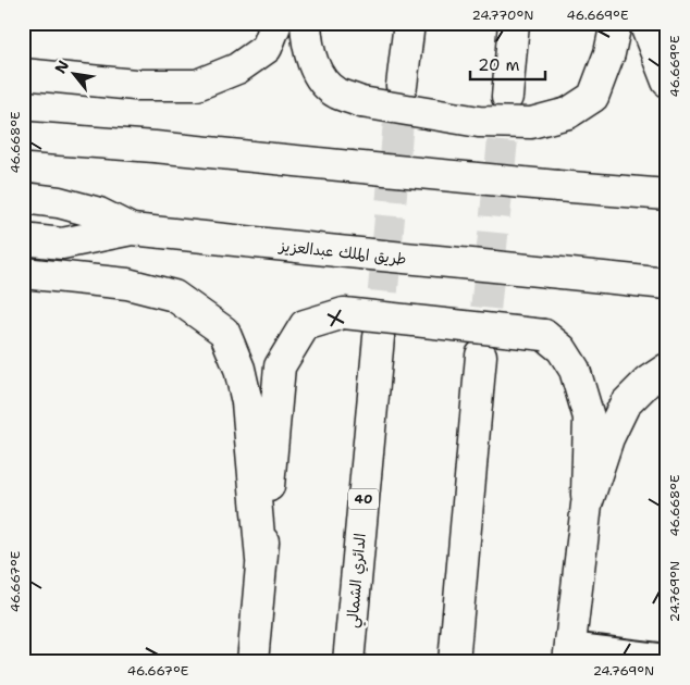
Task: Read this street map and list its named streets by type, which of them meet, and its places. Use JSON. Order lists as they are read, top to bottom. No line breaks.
{"streets":{"main road":["طريق الملك عبدالعزيز","40","الدائري الشمالي"]},"scale_bar":"20 m","north":"top left","coordinates":["24.770°N","46.669°E","46.668°E","46.667°E","24.769°N"]}
